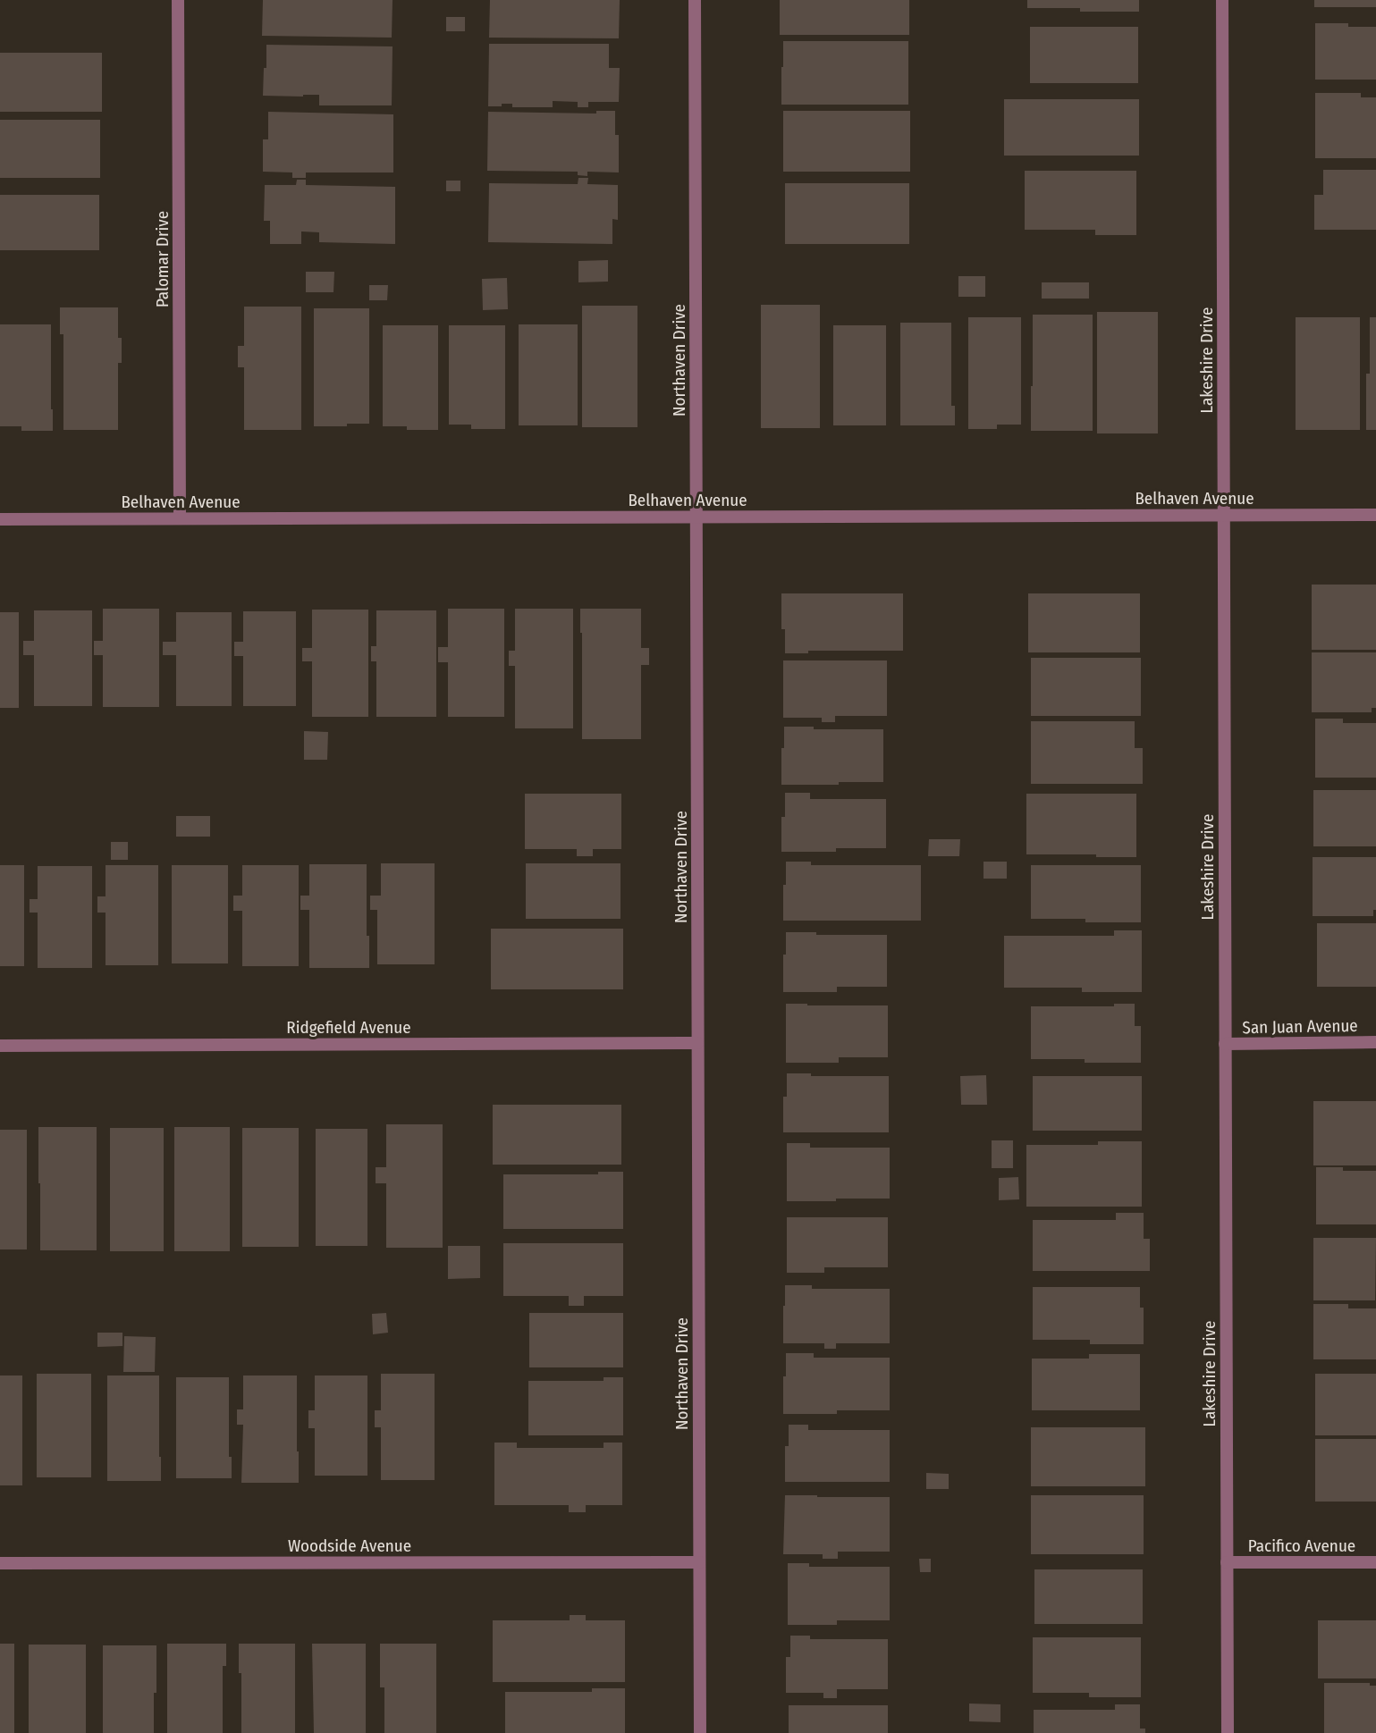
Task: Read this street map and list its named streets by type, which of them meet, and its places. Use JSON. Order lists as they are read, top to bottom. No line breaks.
{"streets":{"street":["Palomar Drive","Northaven Drive","Lakeshire Drive","Belhaven Avenue","San Juan Avenue","Ridgefield Avenue","Woodside Avenue","Pacifico Avenue"]},"crossings":[["Palomar Drive","Belhaven Avenue"],["Northaven Drive","Belhaven Avenue"],["Northaven Drive","Ridgefield Avenue"],["Northaven Drive","Woodside Avenue"],["Lakeshire Drive","Belhaven Avenue"],["Lakeshire Drive","San Juan Avenue"],["Lakeshire Drive","Pacifico Avenue"]]}
